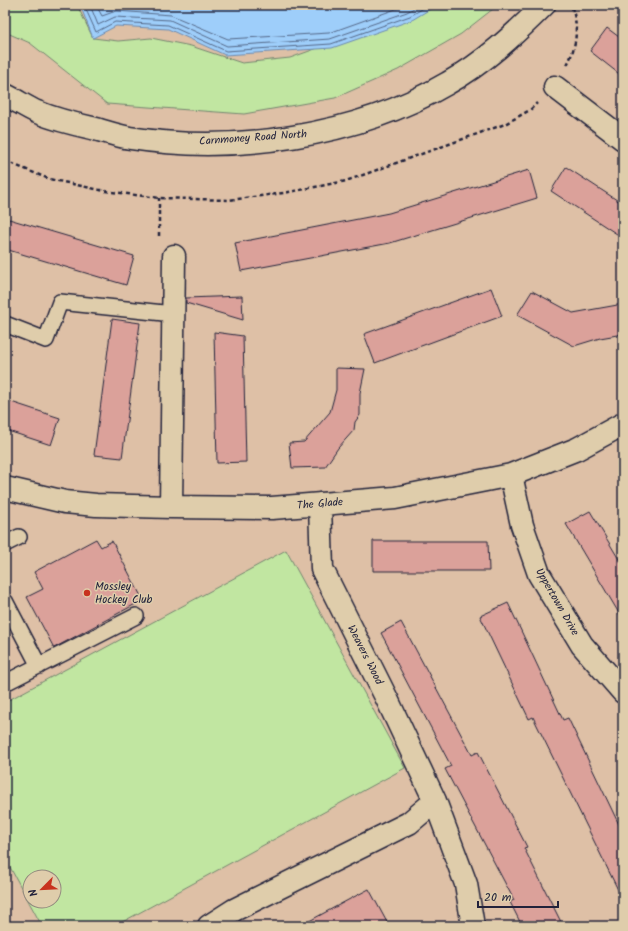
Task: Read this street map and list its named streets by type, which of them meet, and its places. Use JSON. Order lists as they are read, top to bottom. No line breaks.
{"streets":{"street":["Carnmoney Road North","The Glade","Uppertown Drive","Weavers Wood"]},"crossings":[["The Glade","Uppertown Drive"],["The Glade","Weavers Wood"]],"places":["Mossley Hockey Club"],"scale_bar":"20 m","north":"bottom left"}
